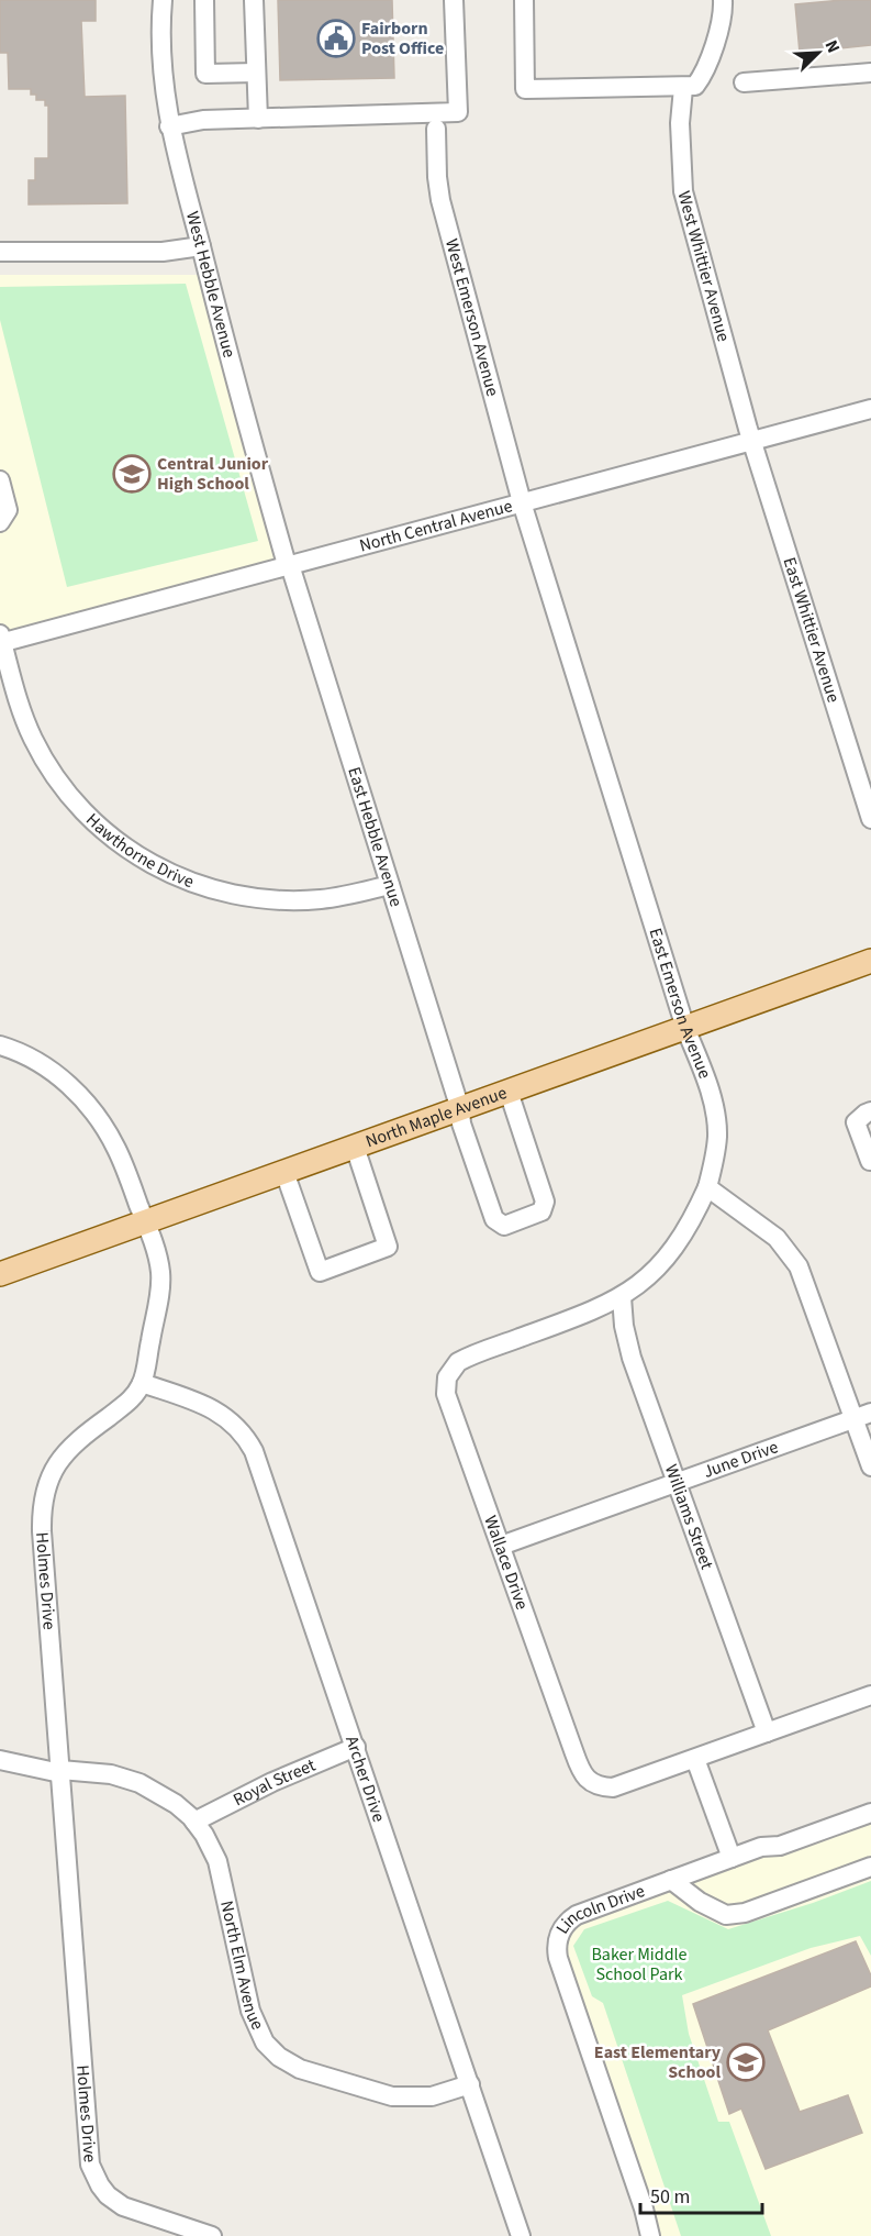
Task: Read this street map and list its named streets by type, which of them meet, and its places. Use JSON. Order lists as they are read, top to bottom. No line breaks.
{"streets":{"main road":["North Maple Avenue"],"street":["West Whittier Avenue","West Hebble Avenue","West Emerson Avenue","North Central Avenue","East Whittier Avenue","East Hebble Avenue","Hawthorne Drive","East Emerson Avenue","June Drive","Williams Street","Wallace Drive","Holmes Drive","Archer Drive","Royal Street","Lincoln Drive","North Elm Avenue"]},"crossings":[["West Whittier Avenue","North Central Avenue"],["West Whittier Avenue","East Whittier Avenue"],["West Hebble Avenue","North Central Avenue"],["West Hebble Avenue","East Hebble Avenue"],["West Emerson Avenue","North Central Avenue"],["West Emerson Avenue","East Emerson Avenue"],["North Central Avenue","East Whittier Avenue"],["North Central Avenue","East Hebble Avenue"],["North Central Avenue","Hawthorne Drive"],["North Central Avenue","East Emerson Avenue"],["East Hebble Avenue","Hawthorne Drive"],["East Hebble Avenue","North Maple Avenue"],["East Emerson Avenue","North Maple Avenue"],["East Emerson Avenue","Wallace Drive"],["June Drive","Williams Street"],["June Drive","Wallace Drive"],["Williams Street","Wallace Drive"],["Holmes Drive","Archer Drive"],["Holmes Drive","North Elm Avenue"],["Archer Drive","Royal Street"],["Archer Drive","North Elm Avenue"],["Royal Street","North Elm Avenue"]],"parks":["Baker Middle School Park"],"places":{"public building":["Fairborn Post Office"],"school or university":["Central Junior High School","East Elementary School"]},"scale_bar":"50 m","north":"top right"}
